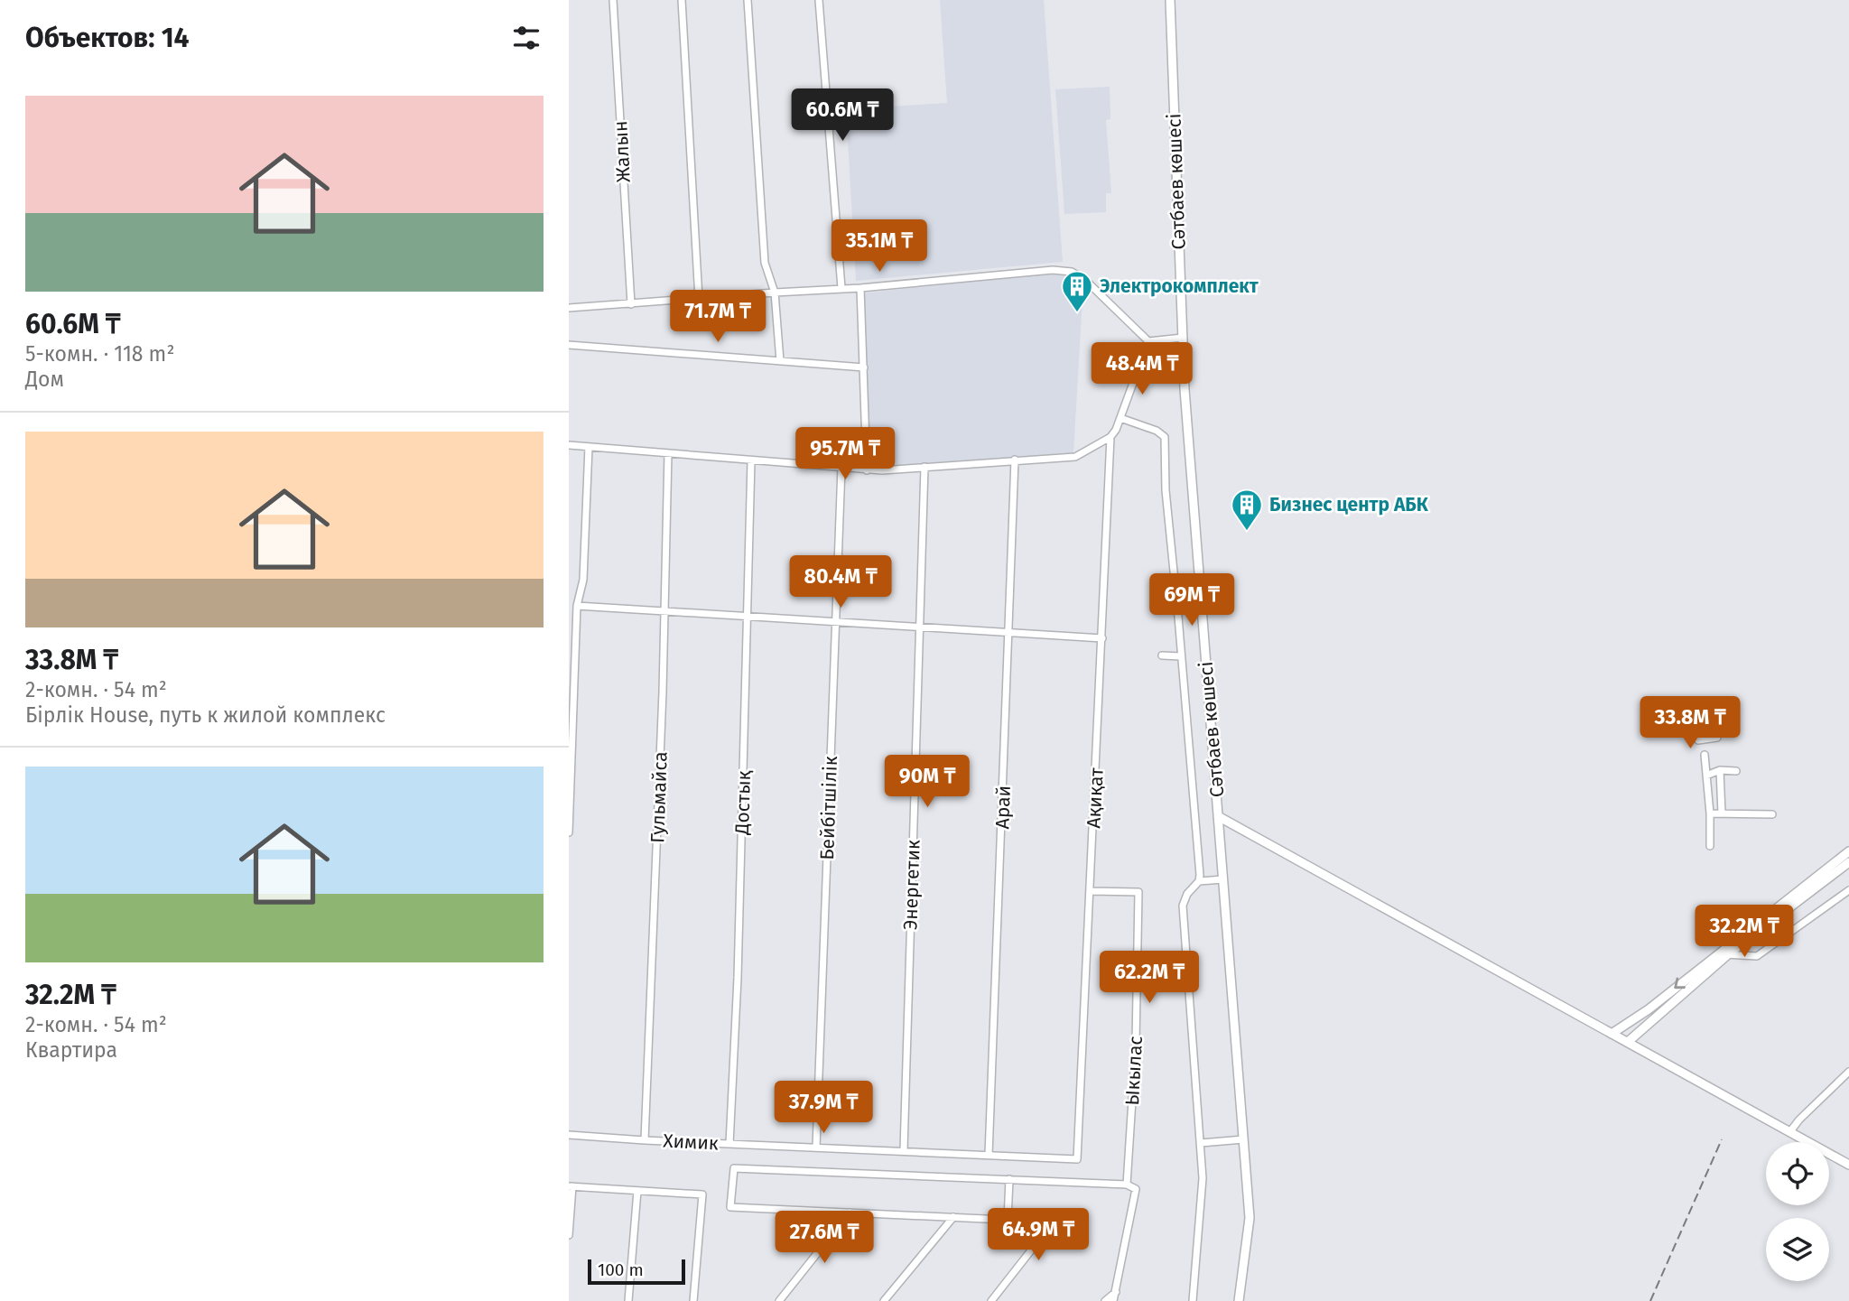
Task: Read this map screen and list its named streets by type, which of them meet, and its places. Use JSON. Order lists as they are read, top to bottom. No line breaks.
{"streets":{"main road":["Сәтбаев көшесі"],"street":["Жалын","Гульмайса","Ақиқат","Достық","Арай","Бейбітшілік","Энергетик","Ыкылас","Химик"]},"crossings":[["Гульмайса","Химик"],["Ақиқат","Ыкылас"],["Ақиқат","Химик"],["Достық","Химик"],["Арай","Химик"],["Бейбітшілік","Химик"],["Энергетик","Химик"]],"places":{"building":["Электрокомплект","Бизнес центр АБК"]},"scale_bar":"100 m","page":{"heading":"Объектов: 14","list":[{"name":"60.6M ₸","note":"5-комн. · 118 m² · Дом"},{"name":"33.8M ₸","note":"2-комн. · 54 m² · Бірлік House, путь к жилой комплекс"},{"name":"32.2M ₸","note":"2-комн. · 54 m² · Квартира"}],"price":["60.6M ₸","35.1M ₸","71.7M ₸","48.4M ₸","95.7M ₸","80.4M ₸","69M ₸","33.8M ₸","90M ₸","32.2M ₸","62.2M ₸","37.9M ₸","64.9M ₸","27.6M ₸"],"scale":"100 m"}}
